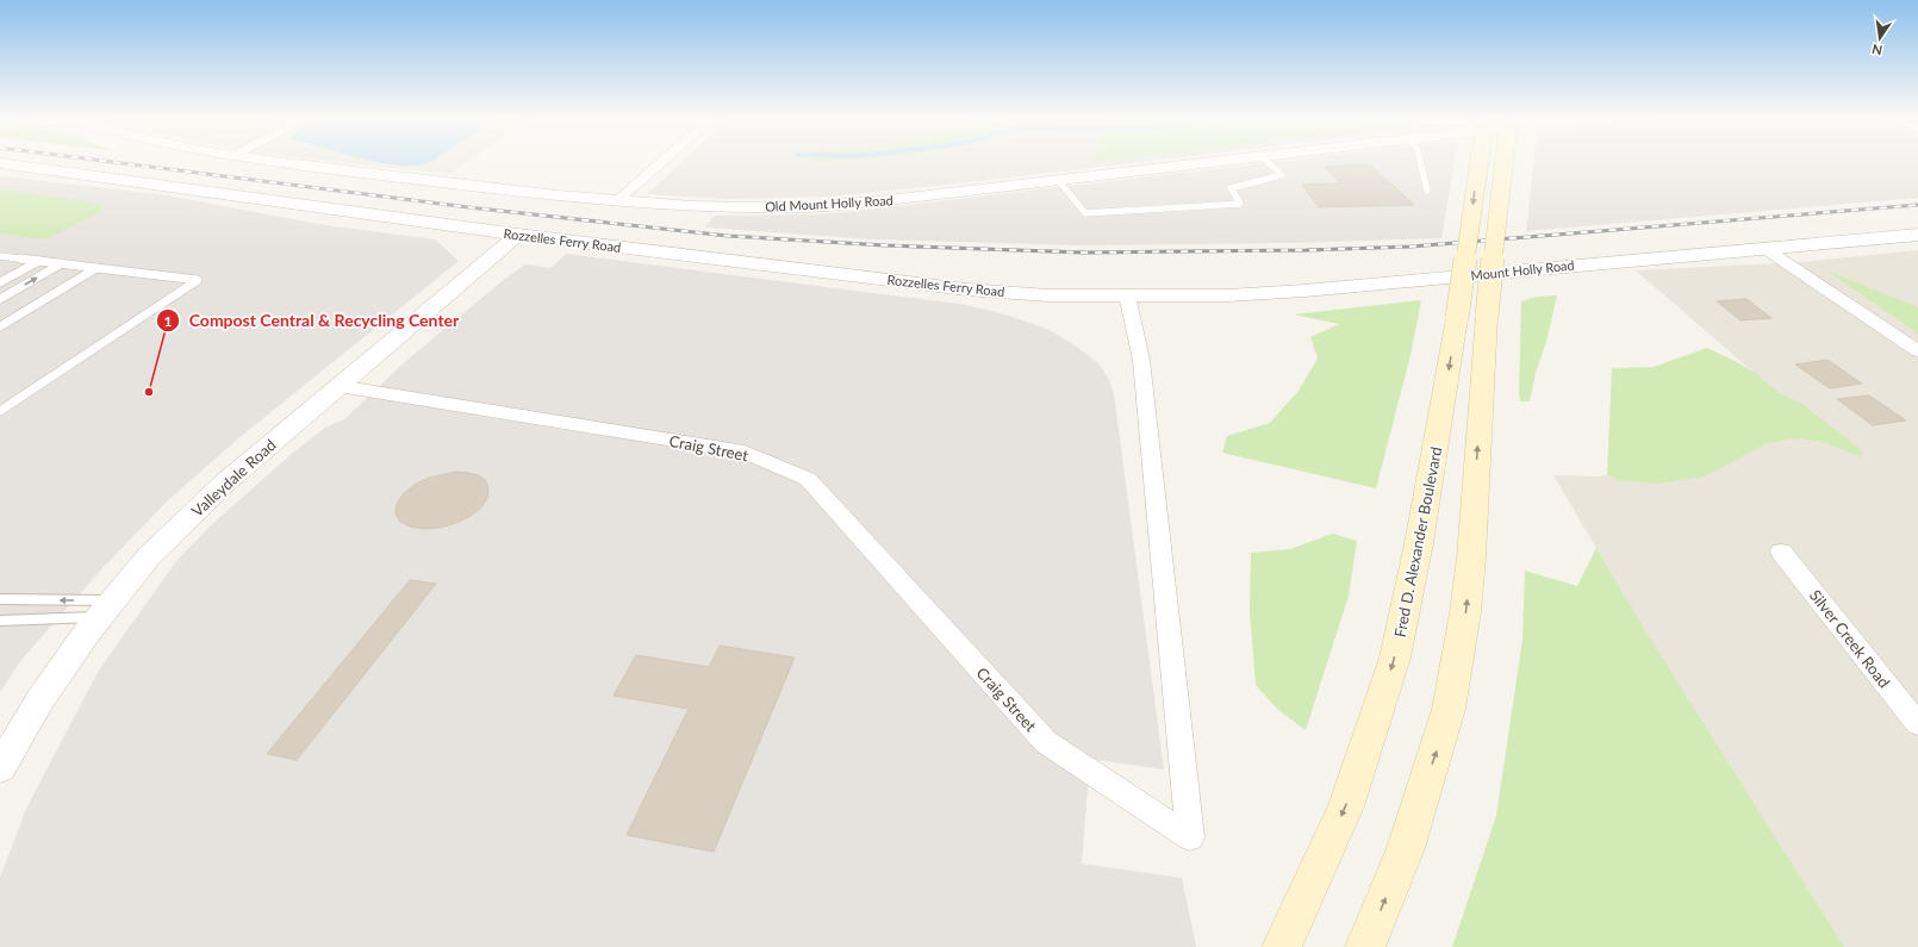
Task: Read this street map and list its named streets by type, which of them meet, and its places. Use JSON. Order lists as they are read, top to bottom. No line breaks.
{"streets":{"main road":["Fred D. Alexander Boulevard"],"street":["Old Mount Holly Road","Rozzelles Ferry Road","Mount Holly Road","Craig Street","Valleydale Road","Silver Creek Road"]},"crossings":[["Rozzelles Ferry Road","Mount Holly Road"],["Rozzelles Ferry Road","Craig Street"],["Rozzelles Ferry Road","Valleydale Road"],["Mount Holly Road","Craig Street"],["Craig Street","Valleydale Road"]],"places":["Compost Central & Recycling Center"],"north":"bottom"}
